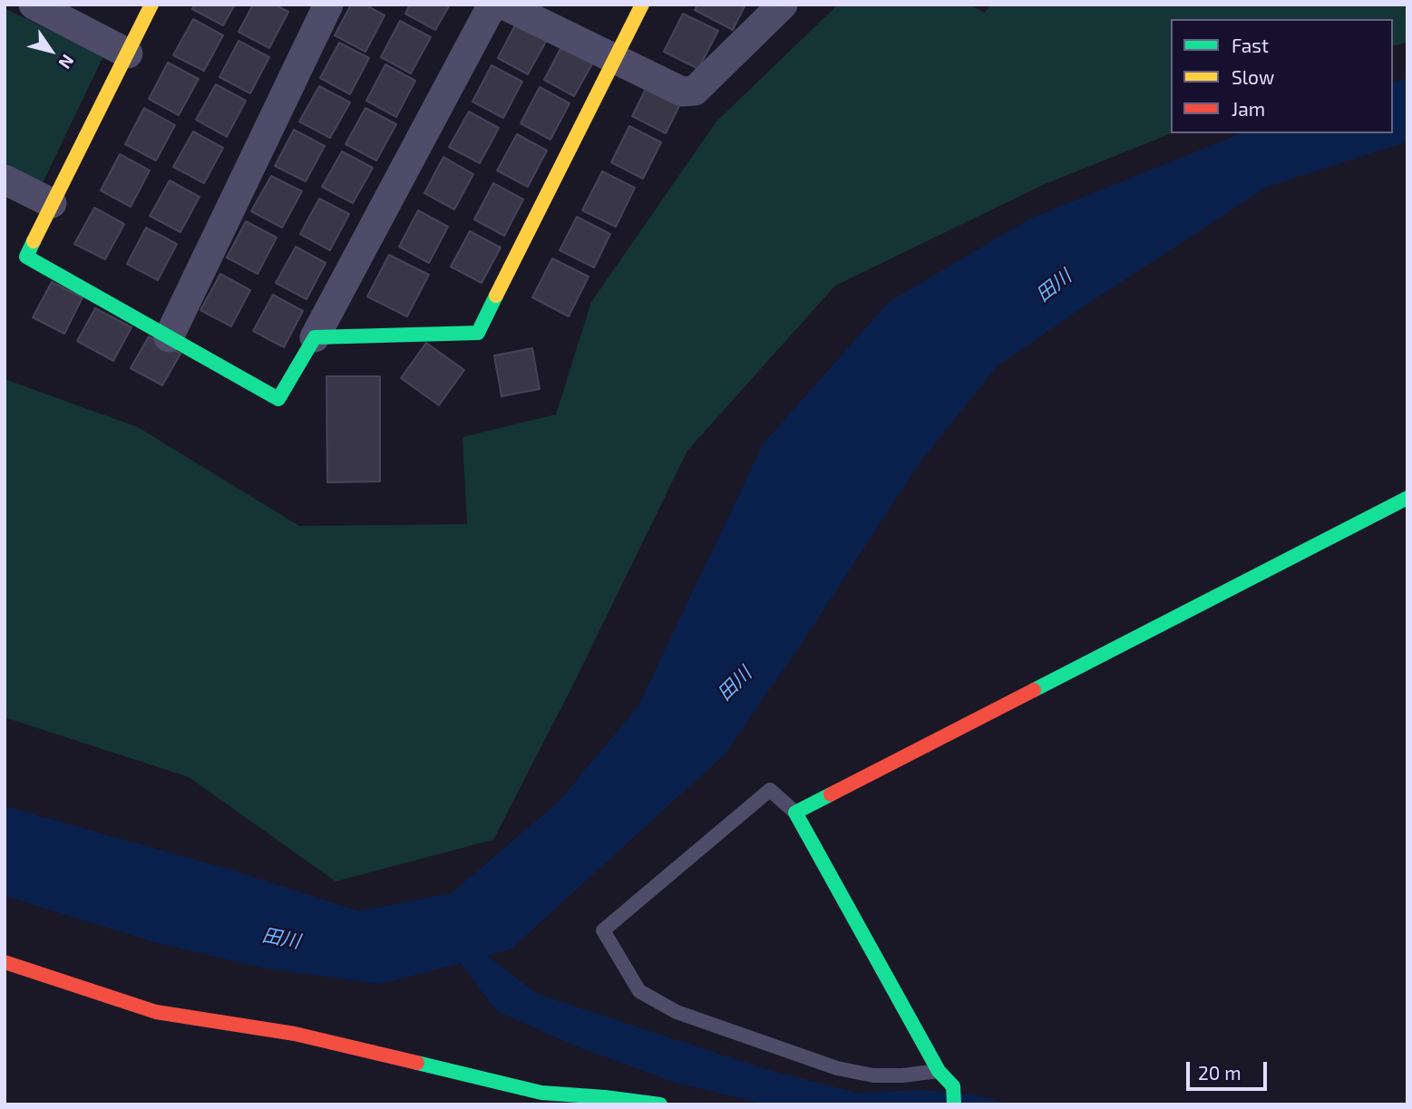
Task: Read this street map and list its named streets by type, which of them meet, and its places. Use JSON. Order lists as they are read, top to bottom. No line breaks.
{"water":["田川"],"legend":["Fast","Slow","Jam"],"scale_bar":"20 m","north":"bottom right"}
